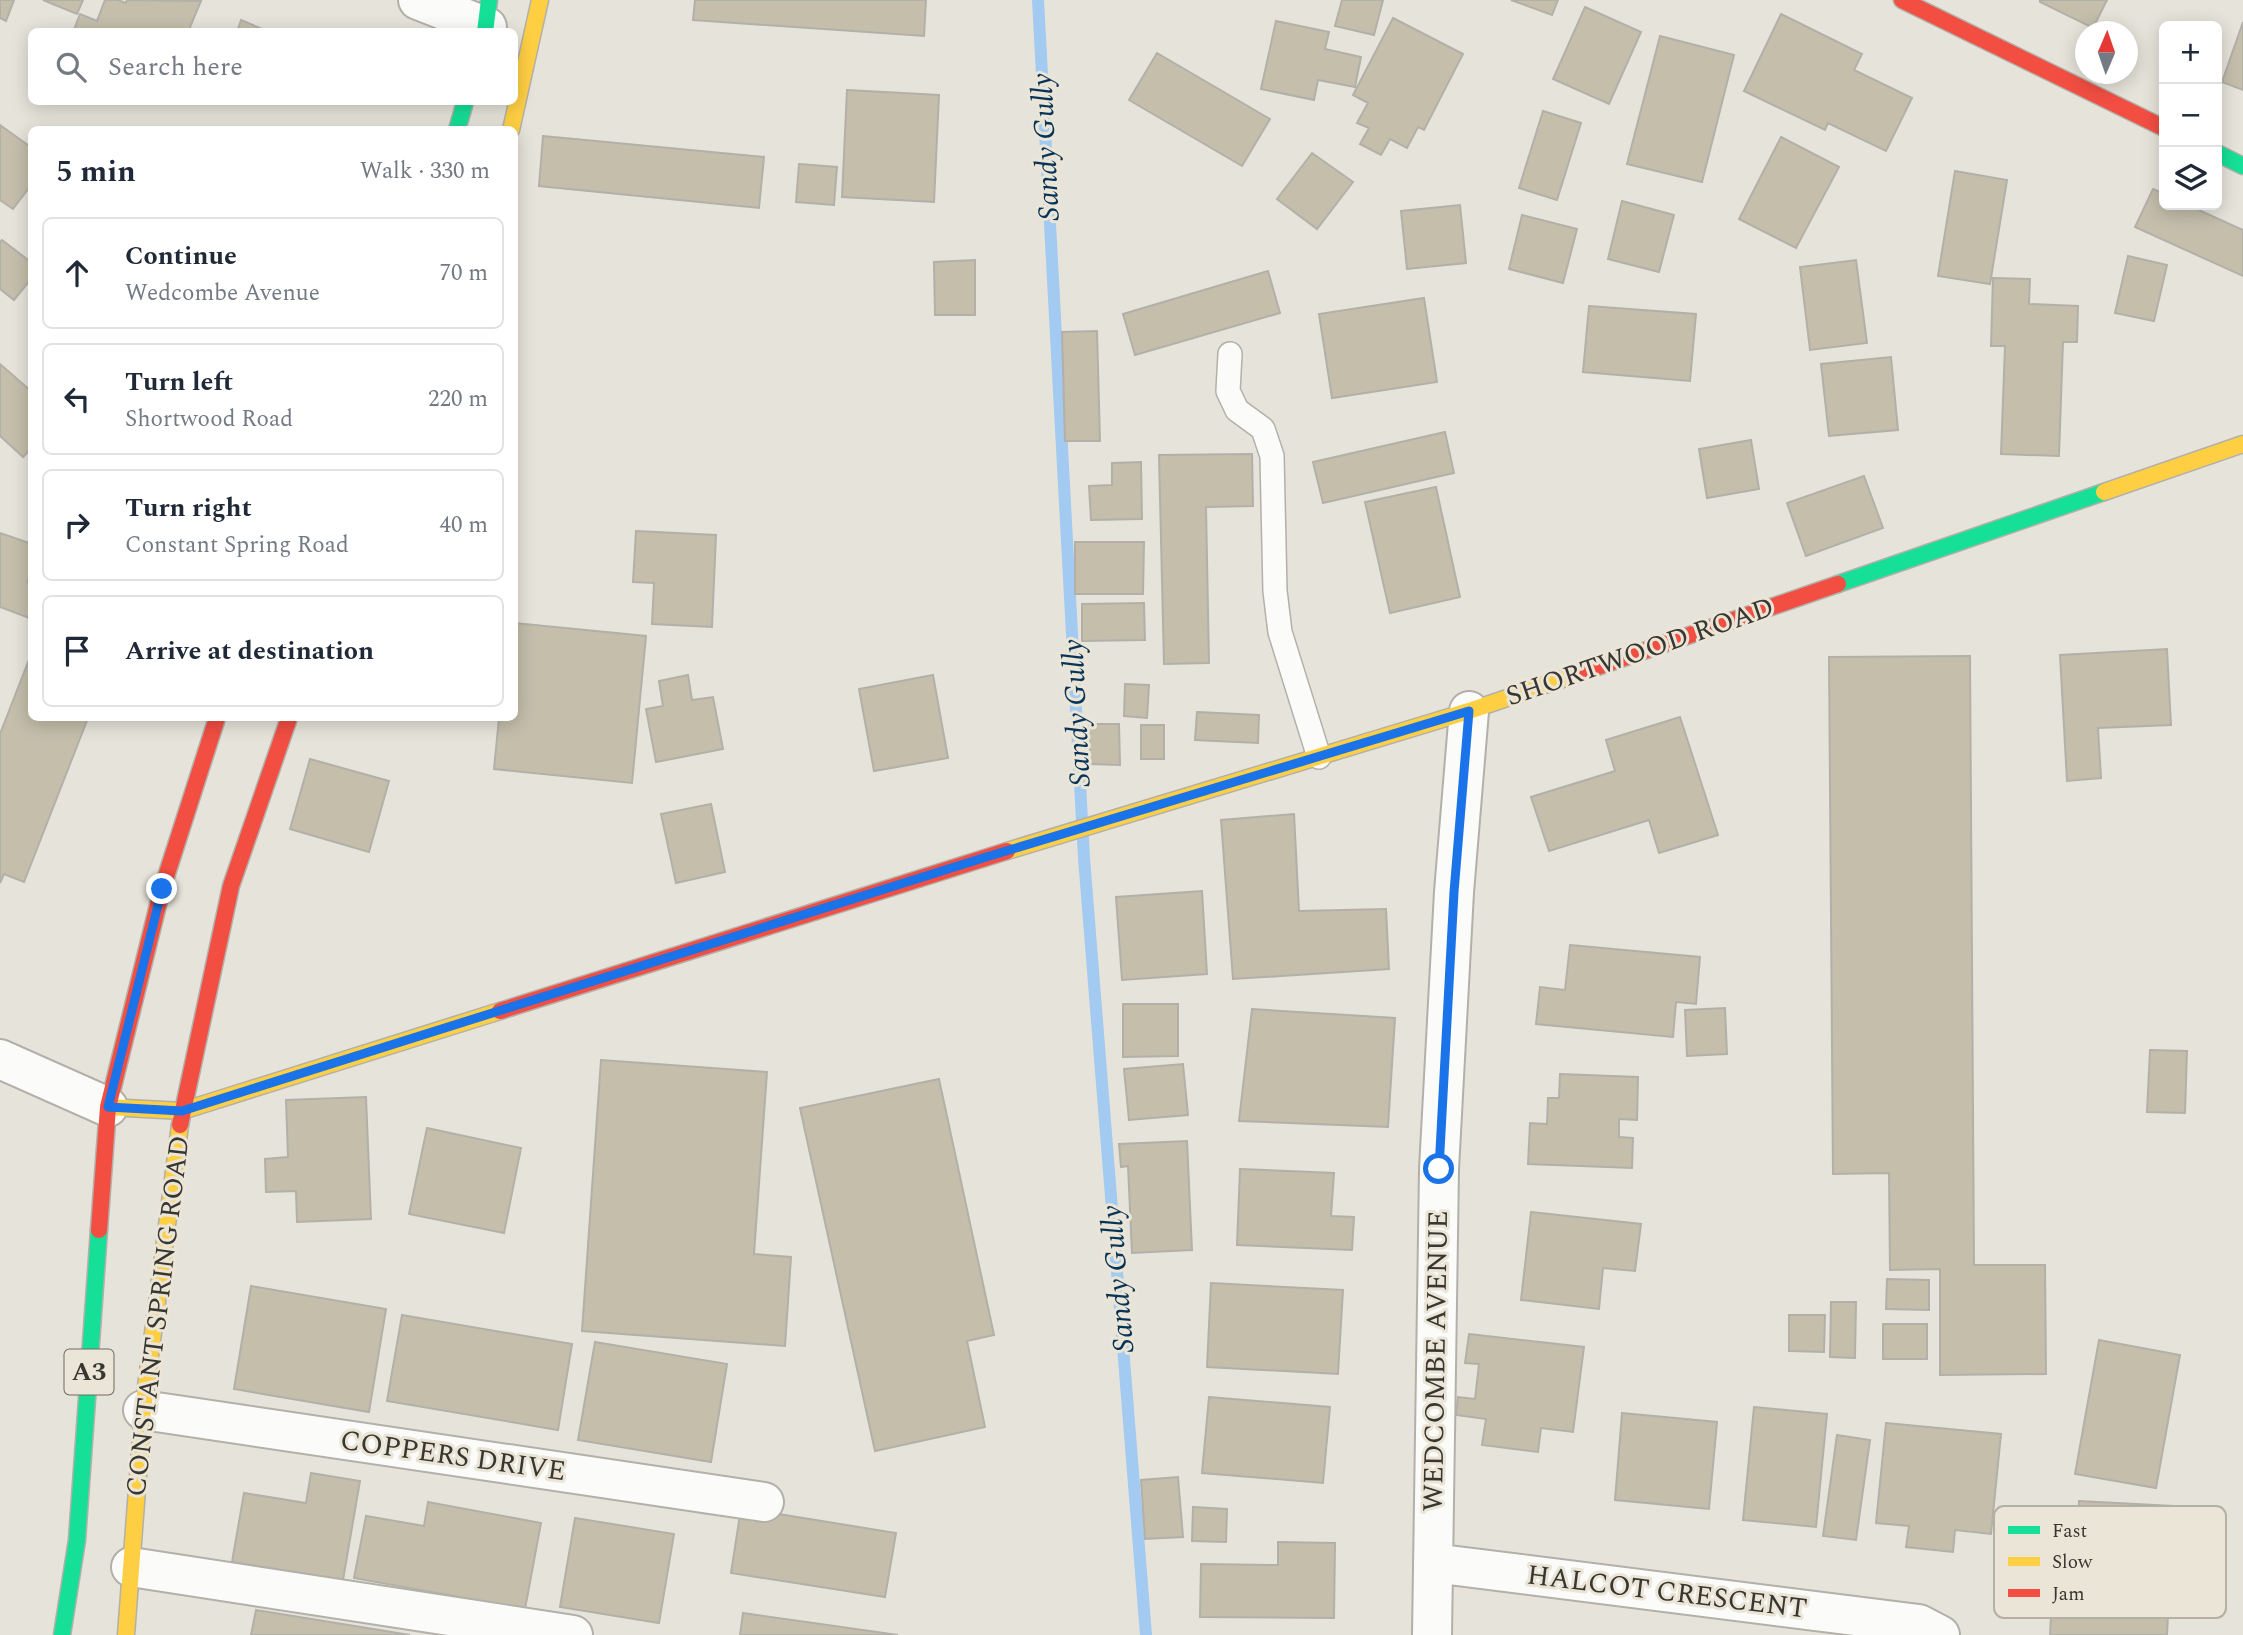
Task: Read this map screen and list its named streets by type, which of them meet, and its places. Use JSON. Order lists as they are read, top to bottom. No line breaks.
{"streets":{"main road":["SHORTWOOD ROAD","CONSTANT SPRING ROAD","A3"],"street":["WEDCOMBE AVENUE","COPPERS DRIVE","HALCOT CRESCENT"]},"crossings":[["SHORTWOOD ROAD","CONSTANT SPRING ROAD"],["SHORTWOOD ROAD","WEDCOMBE AVENUE"],["CONSTANT SPRING ROAD","COPPERS DRIVE"],["WEDCOMBE AVENUE","HALCOT CRESCENT"]],"water":["Sandy Gully"],"legend":["Fast","Slow","Jam"],"north":"top","page":{"map_buttons":["+","−"],"search":"Search here","heading":["5 min","Walk · 330 m"],"list":[["Continue","Wedcombe Avenue","70 m"],["Turn left","Shortwood Road","220 m"],["Turn right","Constant Spring Road","40 m"],"Arrive at destination"]}}
